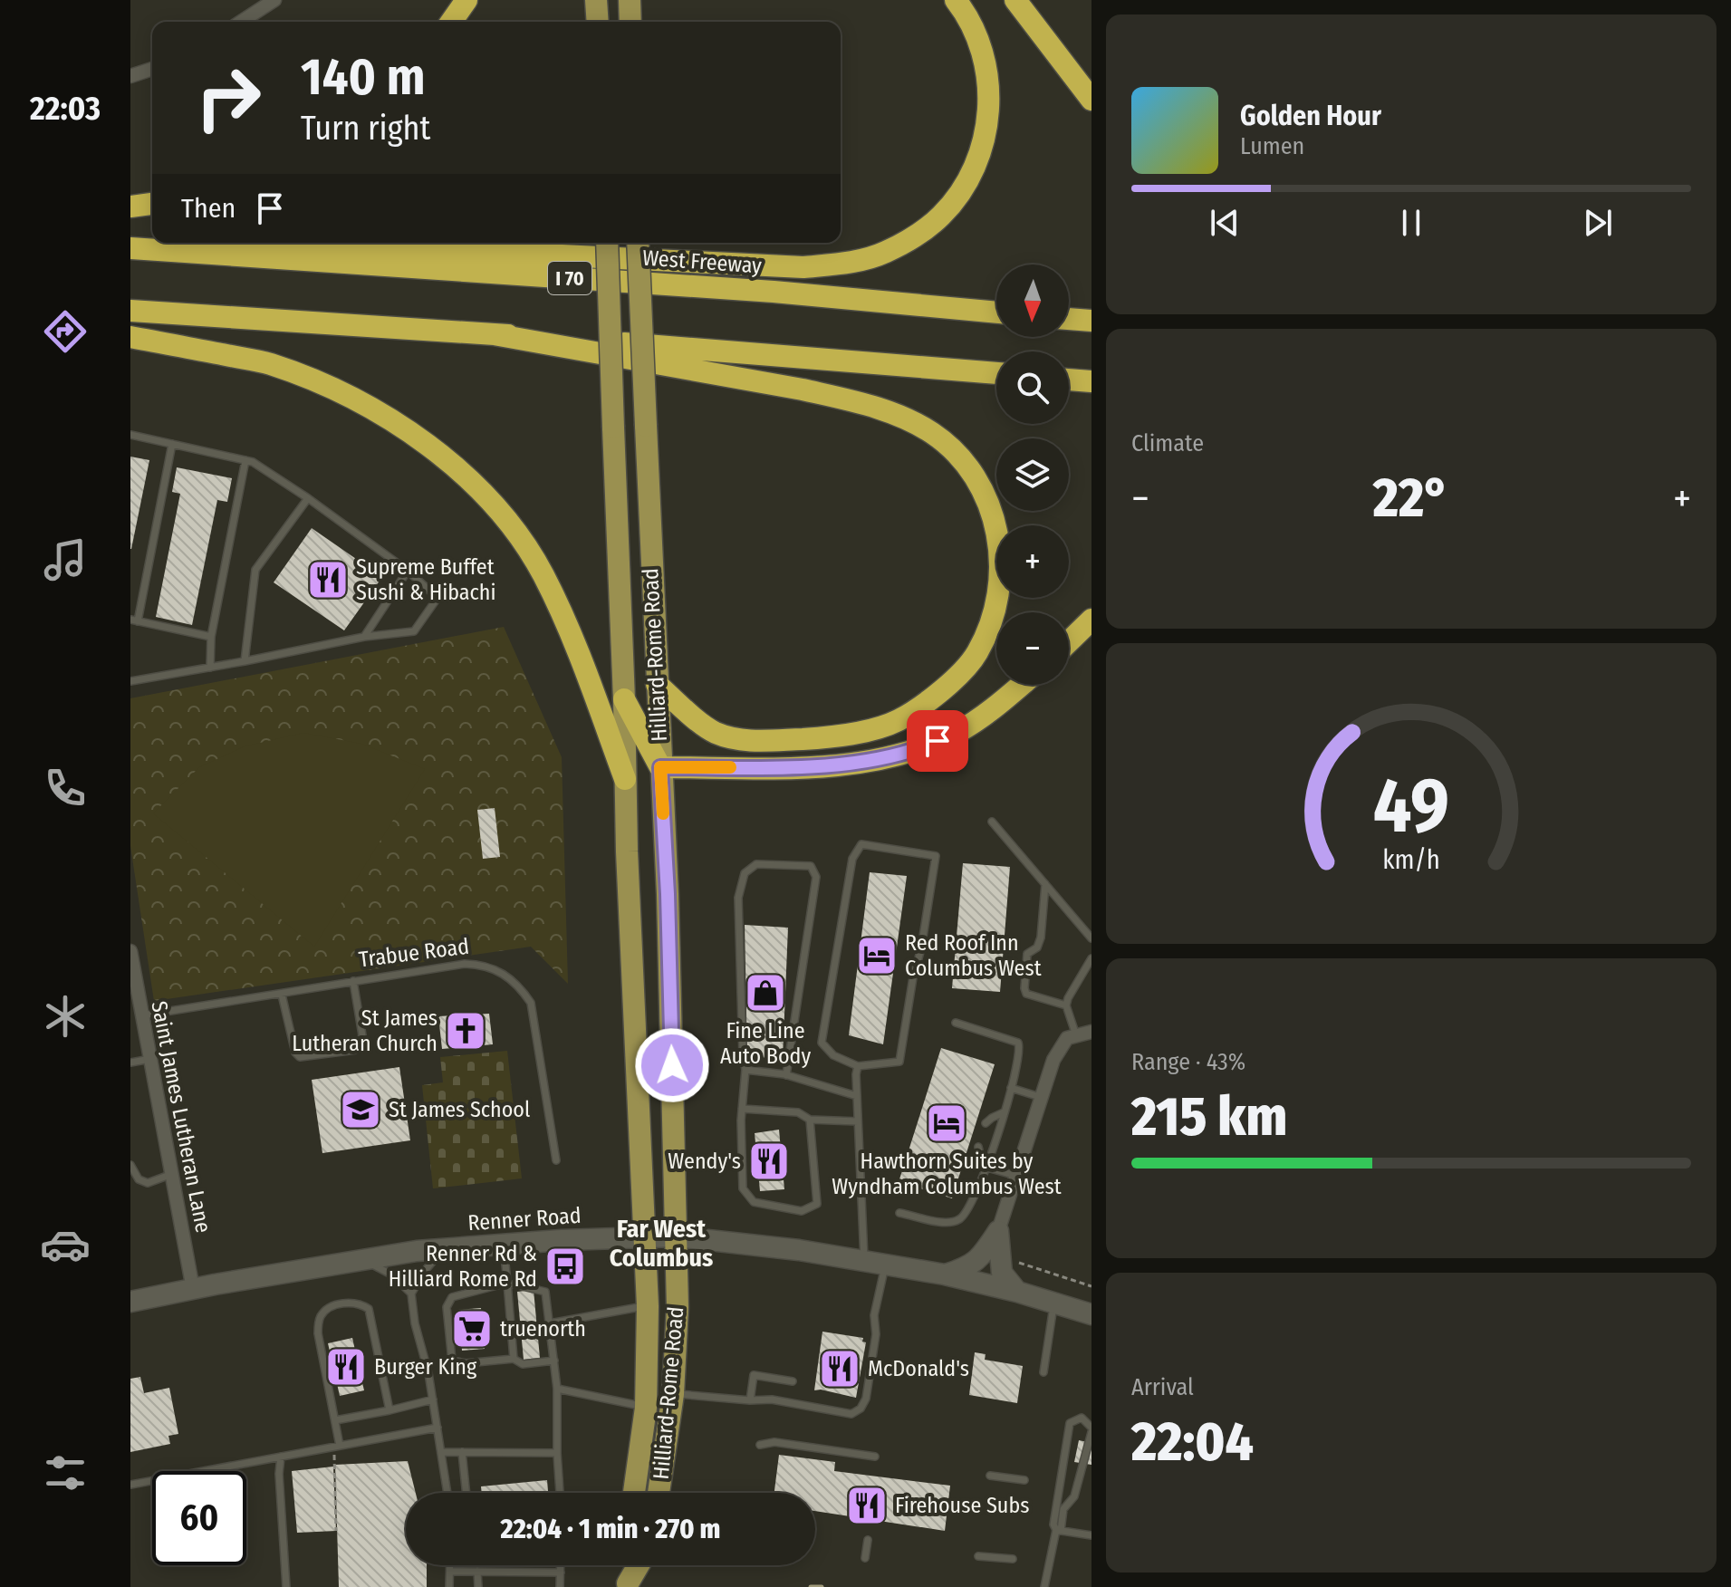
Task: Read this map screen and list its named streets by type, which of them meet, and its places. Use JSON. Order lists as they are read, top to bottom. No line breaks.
{"streets":{"highway":["West Freeway","I 70"],"main road":["Hilliard-Rome Road","Renner Road"],"street":["Saint James Lutheran Lane"],"lane":["Trabue Road"]},"crossings":[["Hilliard-Rome Road","Renner Road"],["Trabue Road","Saint James Lutheran Lane"],["Saint James Lutheran Lane","Renner Road"]],"districts":["Far West Columbus"],"places":{"restaurant":["Supreme Buffet Sushi & Hibachi","Wendy's","Burger King","McDonald's","Firehouse Subs"],"hotel":["Red Roof Inn Columbus West","Hawthorn Suites by Wyndham Columbus West"],"shop":["Fine Line Auto Body"],"church":["St James Lutheran Church"],"school or university":["St James School"],"bus stop":["Renner Rd & Hilliard Rome Rd"],"supermarket":["truenorth"]},"north":"bottom","page":{"tabs":"22:03","turn":["140 m","Turn right"],"song":["Golden Hour","Lumen"],"then":"Then","map_buttons":["+","−"],"tile":["Climate",["Range · 43%","215 km"],["Arrival","22:04"]],"heat":["−","22°","+"],"limit":"60","trip":"22:04 · 1 min · 270 m","gauge":["49","km/h"]}}
